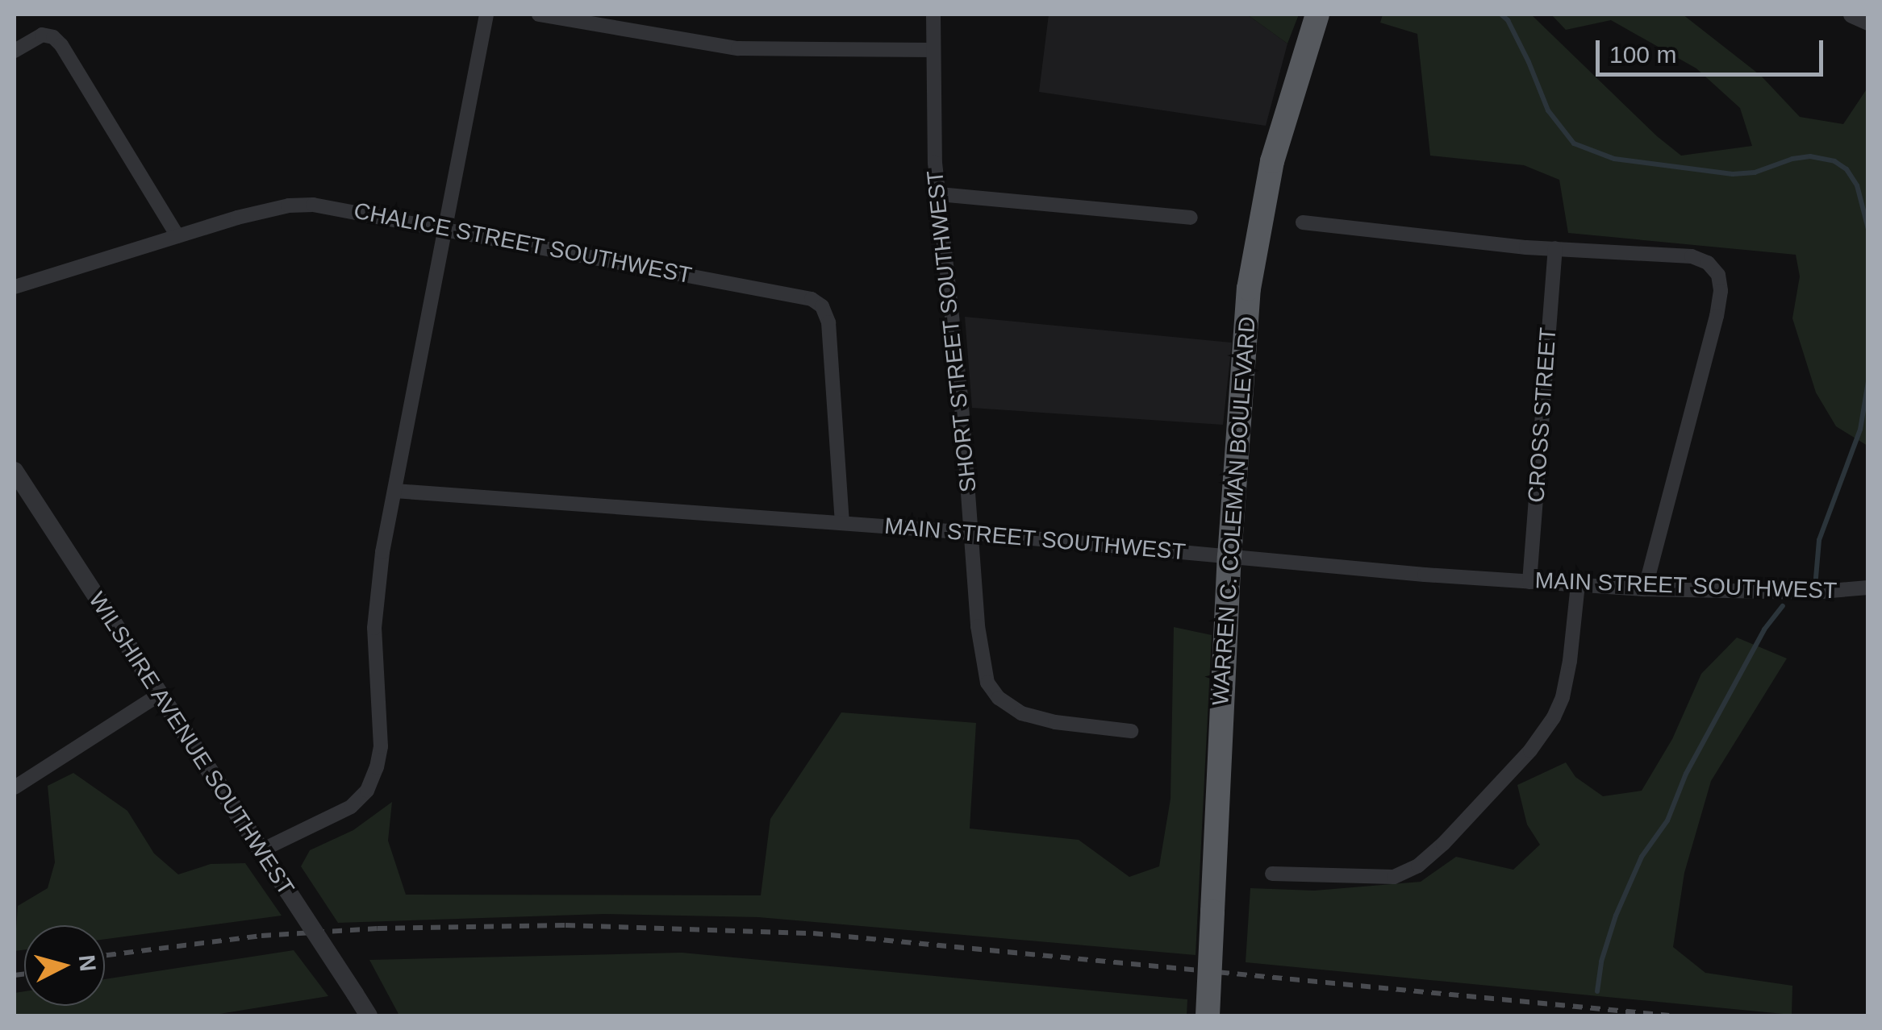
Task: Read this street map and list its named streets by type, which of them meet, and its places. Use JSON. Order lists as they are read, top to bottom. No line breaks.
{"streets":{"highway":["WARREN C. COLEMAN BOULEVARD"],"street":["CHALICE STREET SOUTHWEST","SHORT STREET SOUTHWEST","CROSS STREET","MAIN STREET SOUTHWEST","WILSHIRE AVENUE SOUTHWEST"]},"crossings":[["CHALICE STREET SOUTHWEST","MAIN STREET SOUTHWEST"],["SHORT STREET SOUTHWEST","MAIN STREET SOUTHWEST"],["CROSS STREET","MAIN STREET SOUTHWEST"],["WARREN C. COLEMAN BOULEVARD","MAIN STREET SOUTHWEST"]],"scale_bar":"100 m","north":"right"}
